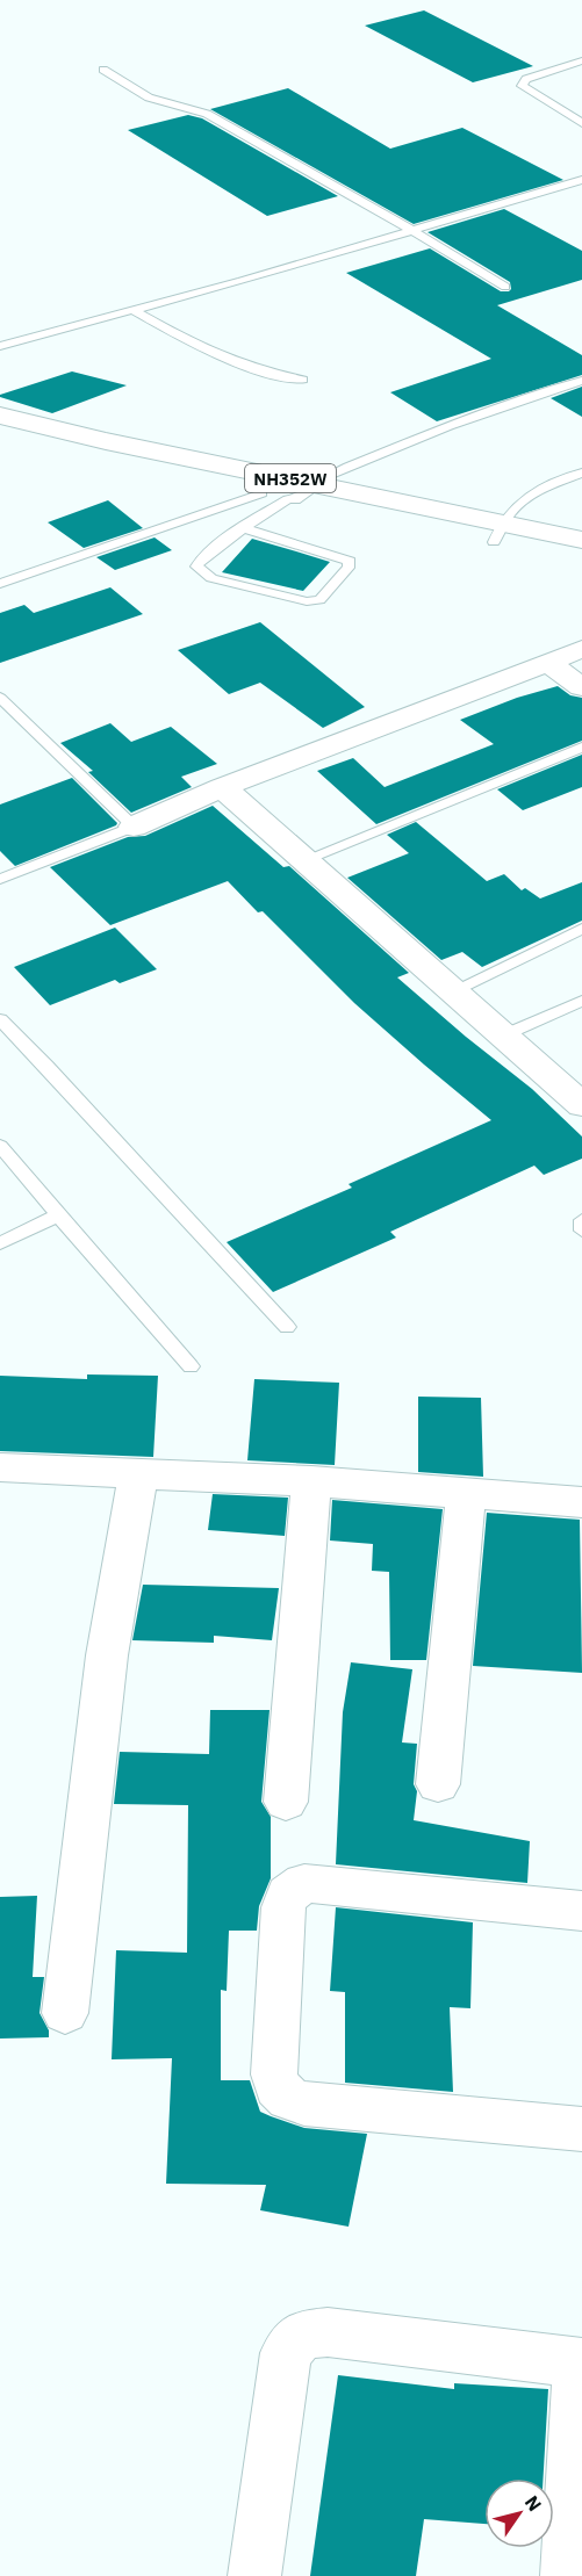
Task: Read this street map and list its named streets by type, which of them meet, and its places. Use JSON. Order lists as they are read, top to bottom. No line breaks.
{"streets":{"highway":["NH352W"]},"north":"top right"}
